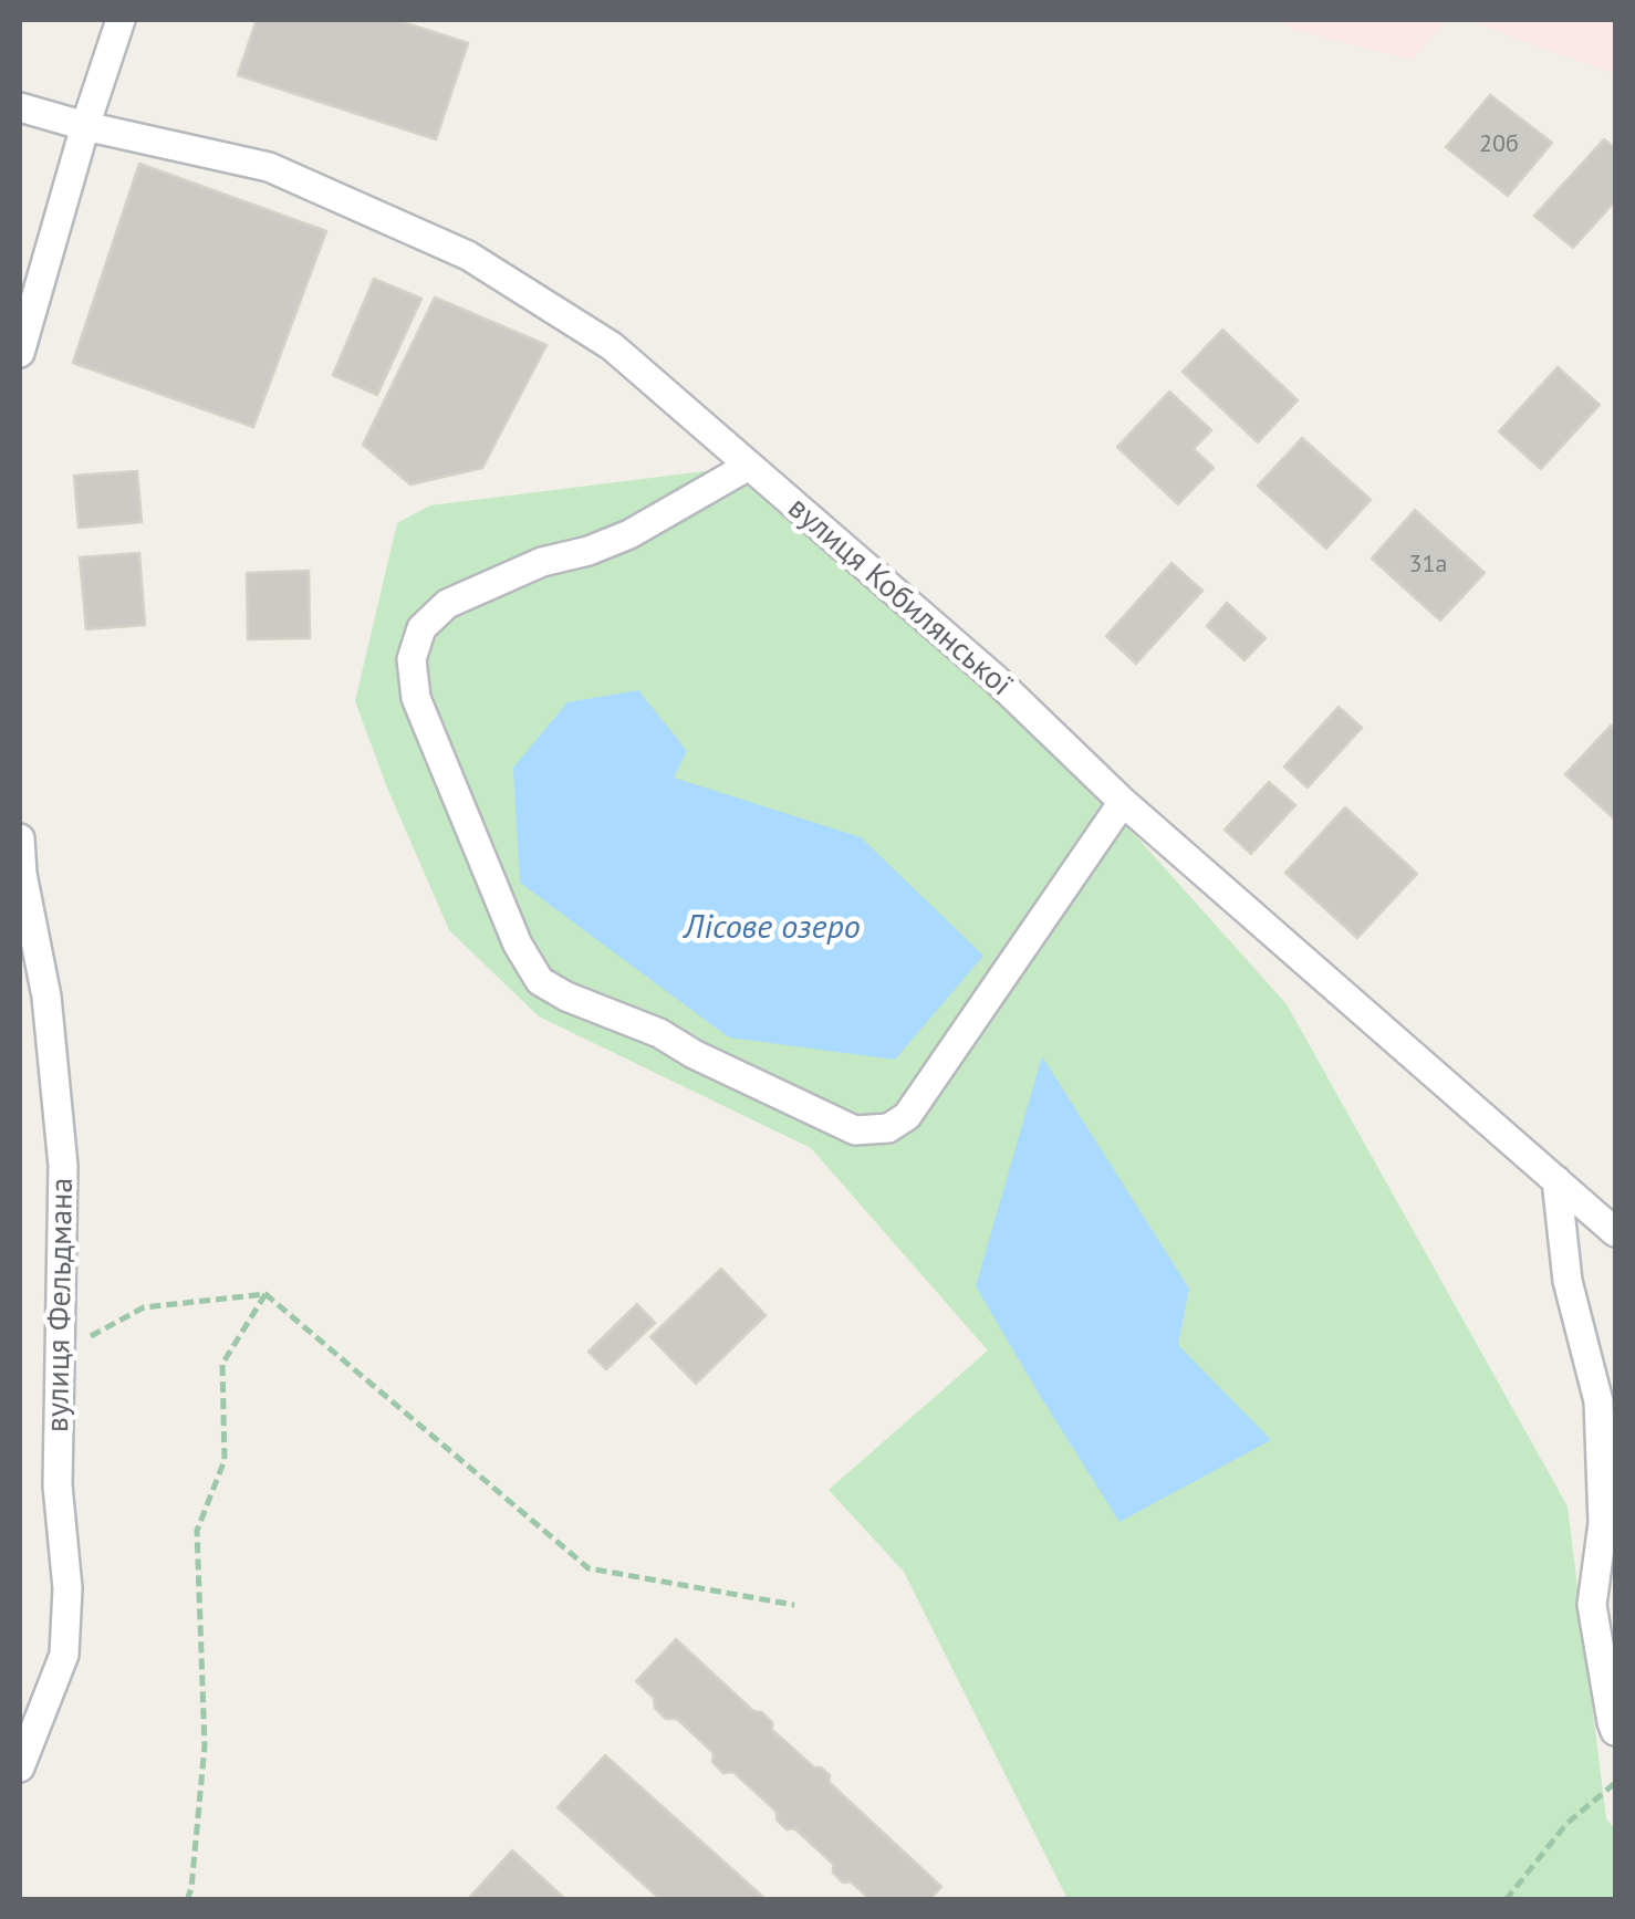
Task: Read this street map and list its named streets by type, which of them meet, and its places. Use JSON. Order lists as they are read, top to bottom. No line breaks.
{"streets":{"street":["вулиця Кобилянської","вулиця Фельдмана"]},"water":["Лісове озеро"],"house_numbers":["20б","31а"]}
